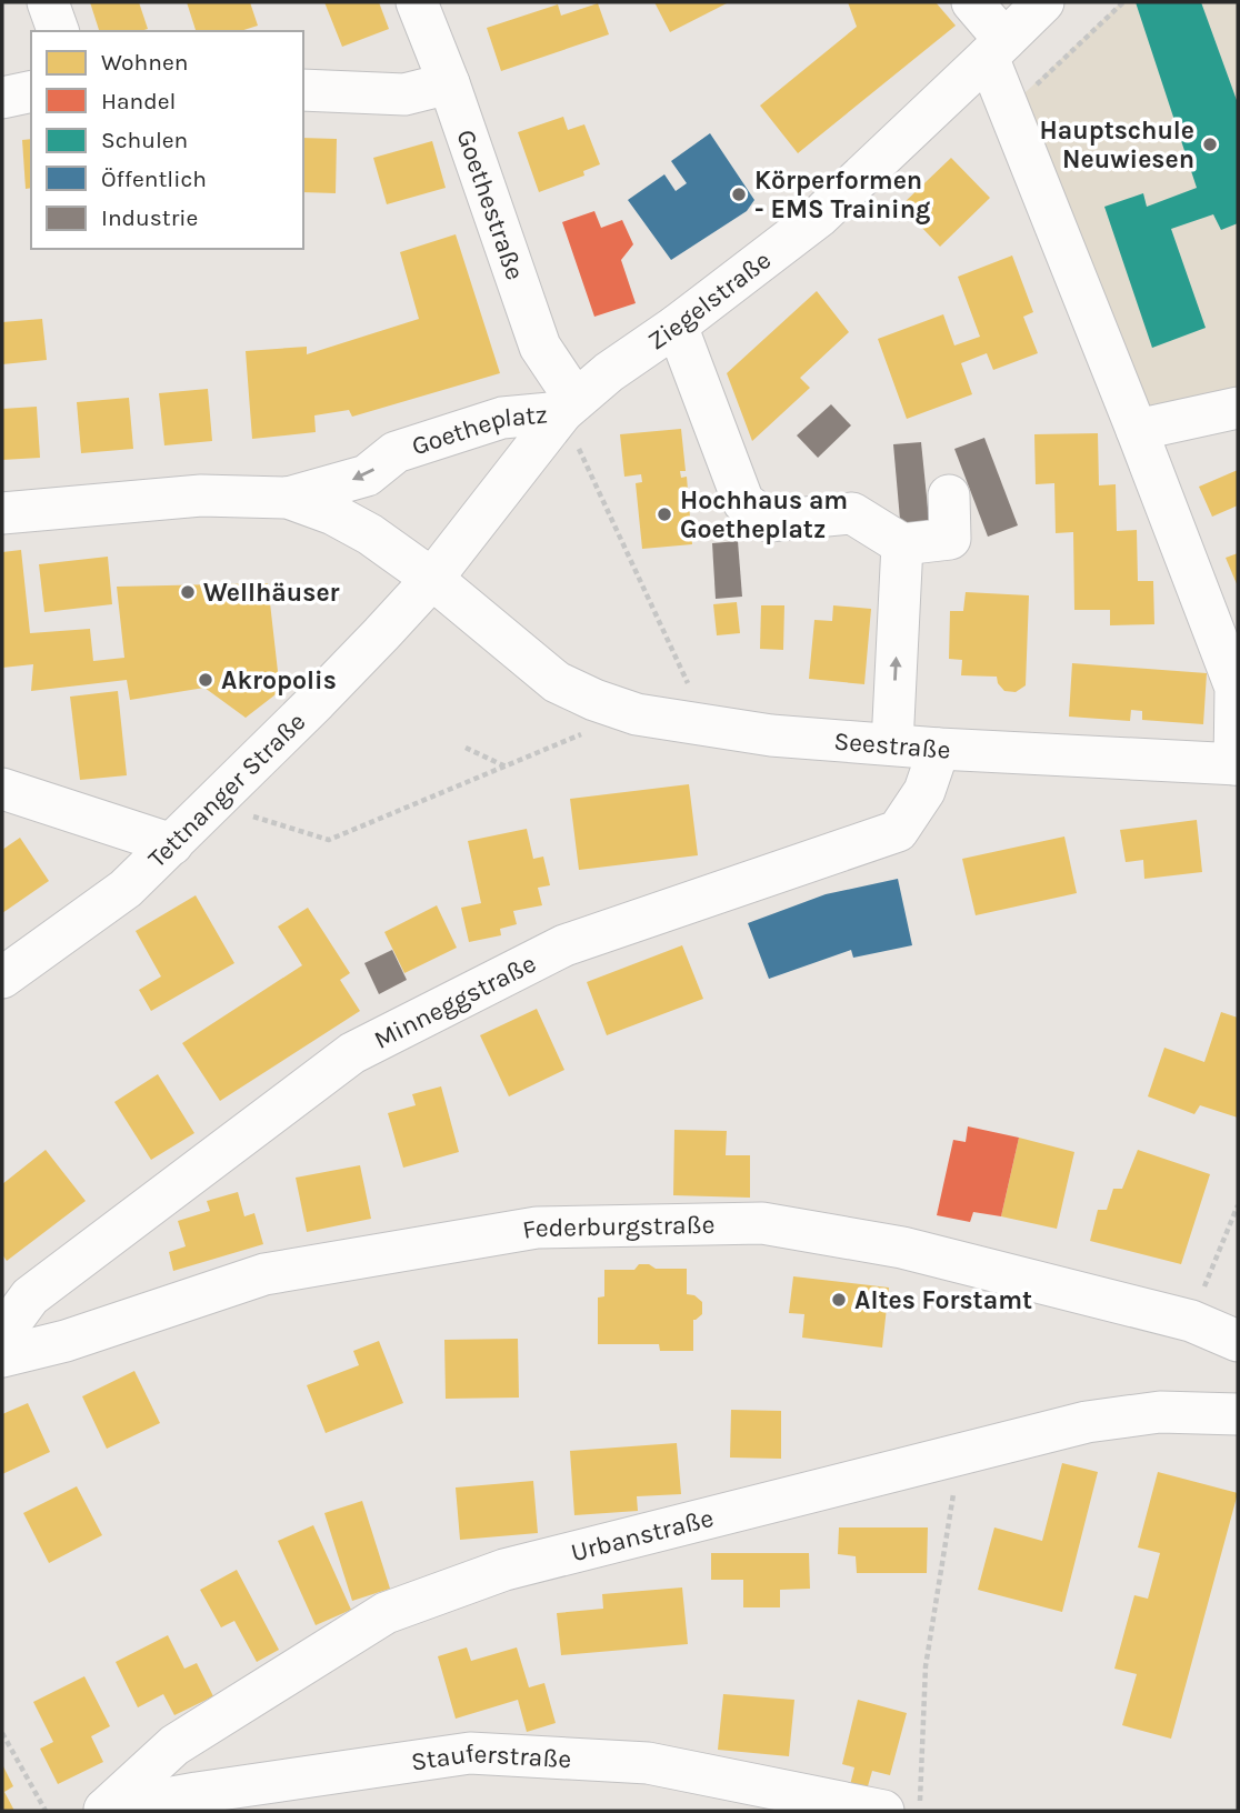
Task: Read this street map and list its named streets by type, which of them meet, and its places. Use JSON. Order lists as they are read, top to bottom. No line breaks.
{"streets":{"street":["Goethestraße","Ziegelstraße","Goetheplatz","Seestraße","Tettnanger Straße","Minneggstraße","Federburgstraße","Urbanstraße","Stauferstraße"]},"crossings":[["Goethestraße","Ziegelstraße"],["Goethestraße","Goetheplatz"],["Ziegelstraße","Goetheplatz"],["Goetheplatz","Seestraße"],["Goetheplatz","Tettnanger Straße"],["Seestraße","Minneggstraße"],["Urbanstraße","Stauferstraße"]],"places":["Hauptschule Neuwiesen","Körperformen - EMS Training","Hochhaus am Goetheplatz","Wellhäuser","Akropolis","Altes Forstamt"],"legend":["Wohnen","Handel","Schulen","Öffentlich","Industrie"]}
